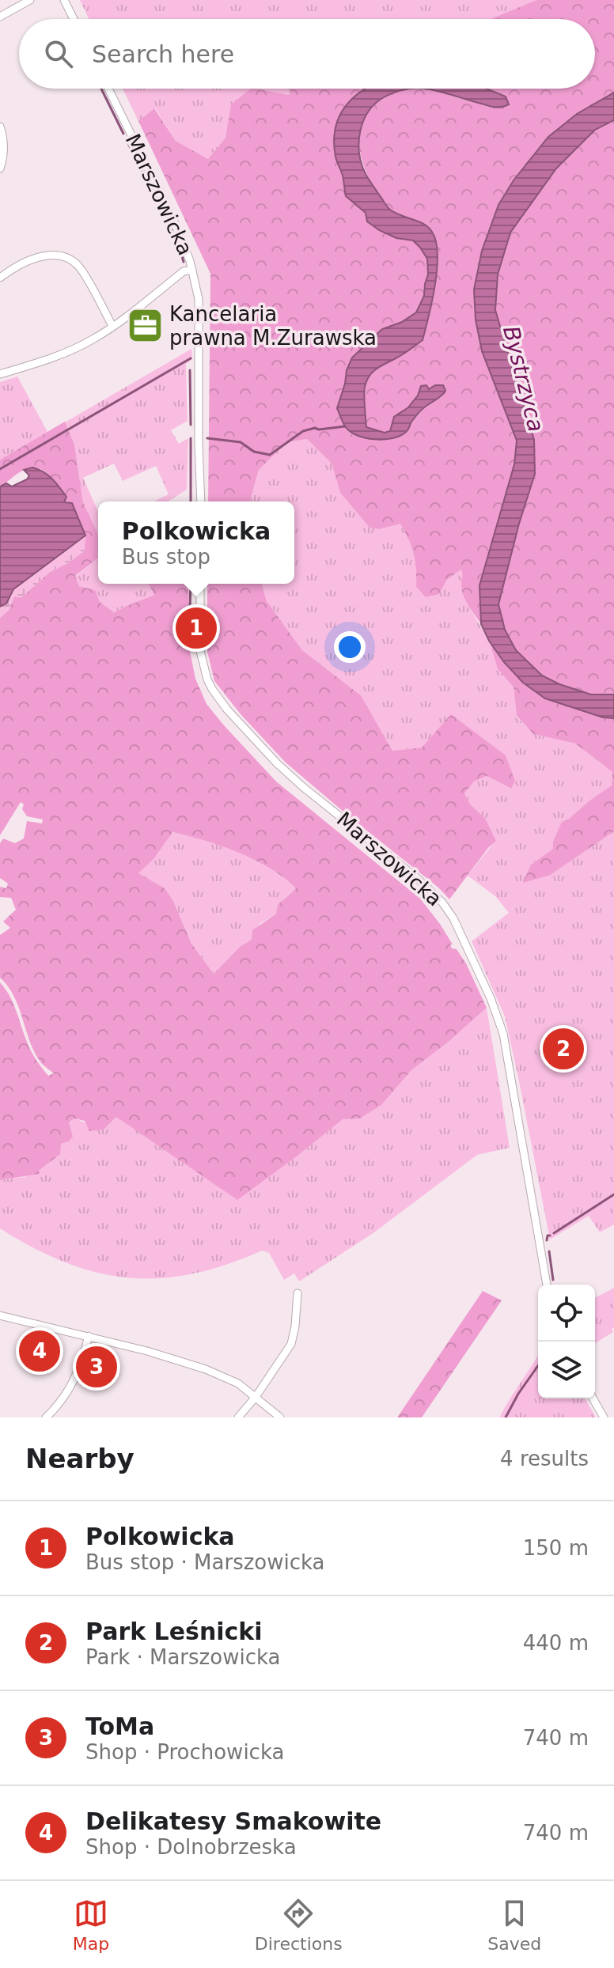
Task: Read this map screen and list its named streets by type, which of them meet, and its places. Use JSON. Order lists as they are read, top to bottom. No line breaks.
{"streets":{"street":["Marszowicka"]},"water":["Bystrzyca"],"places":{"office":["Kancelaria prawna M.Zurawska"]},"page":{"search":"Search here","popup":["Polkowicka","Bus stop"],"pins":["1","2","4","3"],"heading":["Nearby","4 results"],"list":[{"mark":"1","name":"Polkowicka","note":"Bus stop · Marszowicka","value":"150 m"},{"mark":"2","name":"Park Leśnicki","note":"Park · Marszowicka","value":"440 m"},{"mark":"3","name":"ToMa","note":"Shop · Prochowicka","value":"740 m"},{"mark":"4","name":"Delikatesy Smakowite","note":"Shop · Dolnobrzeska","value":"740 m"}],"nav":["Map","Directions","Saved"]}}
